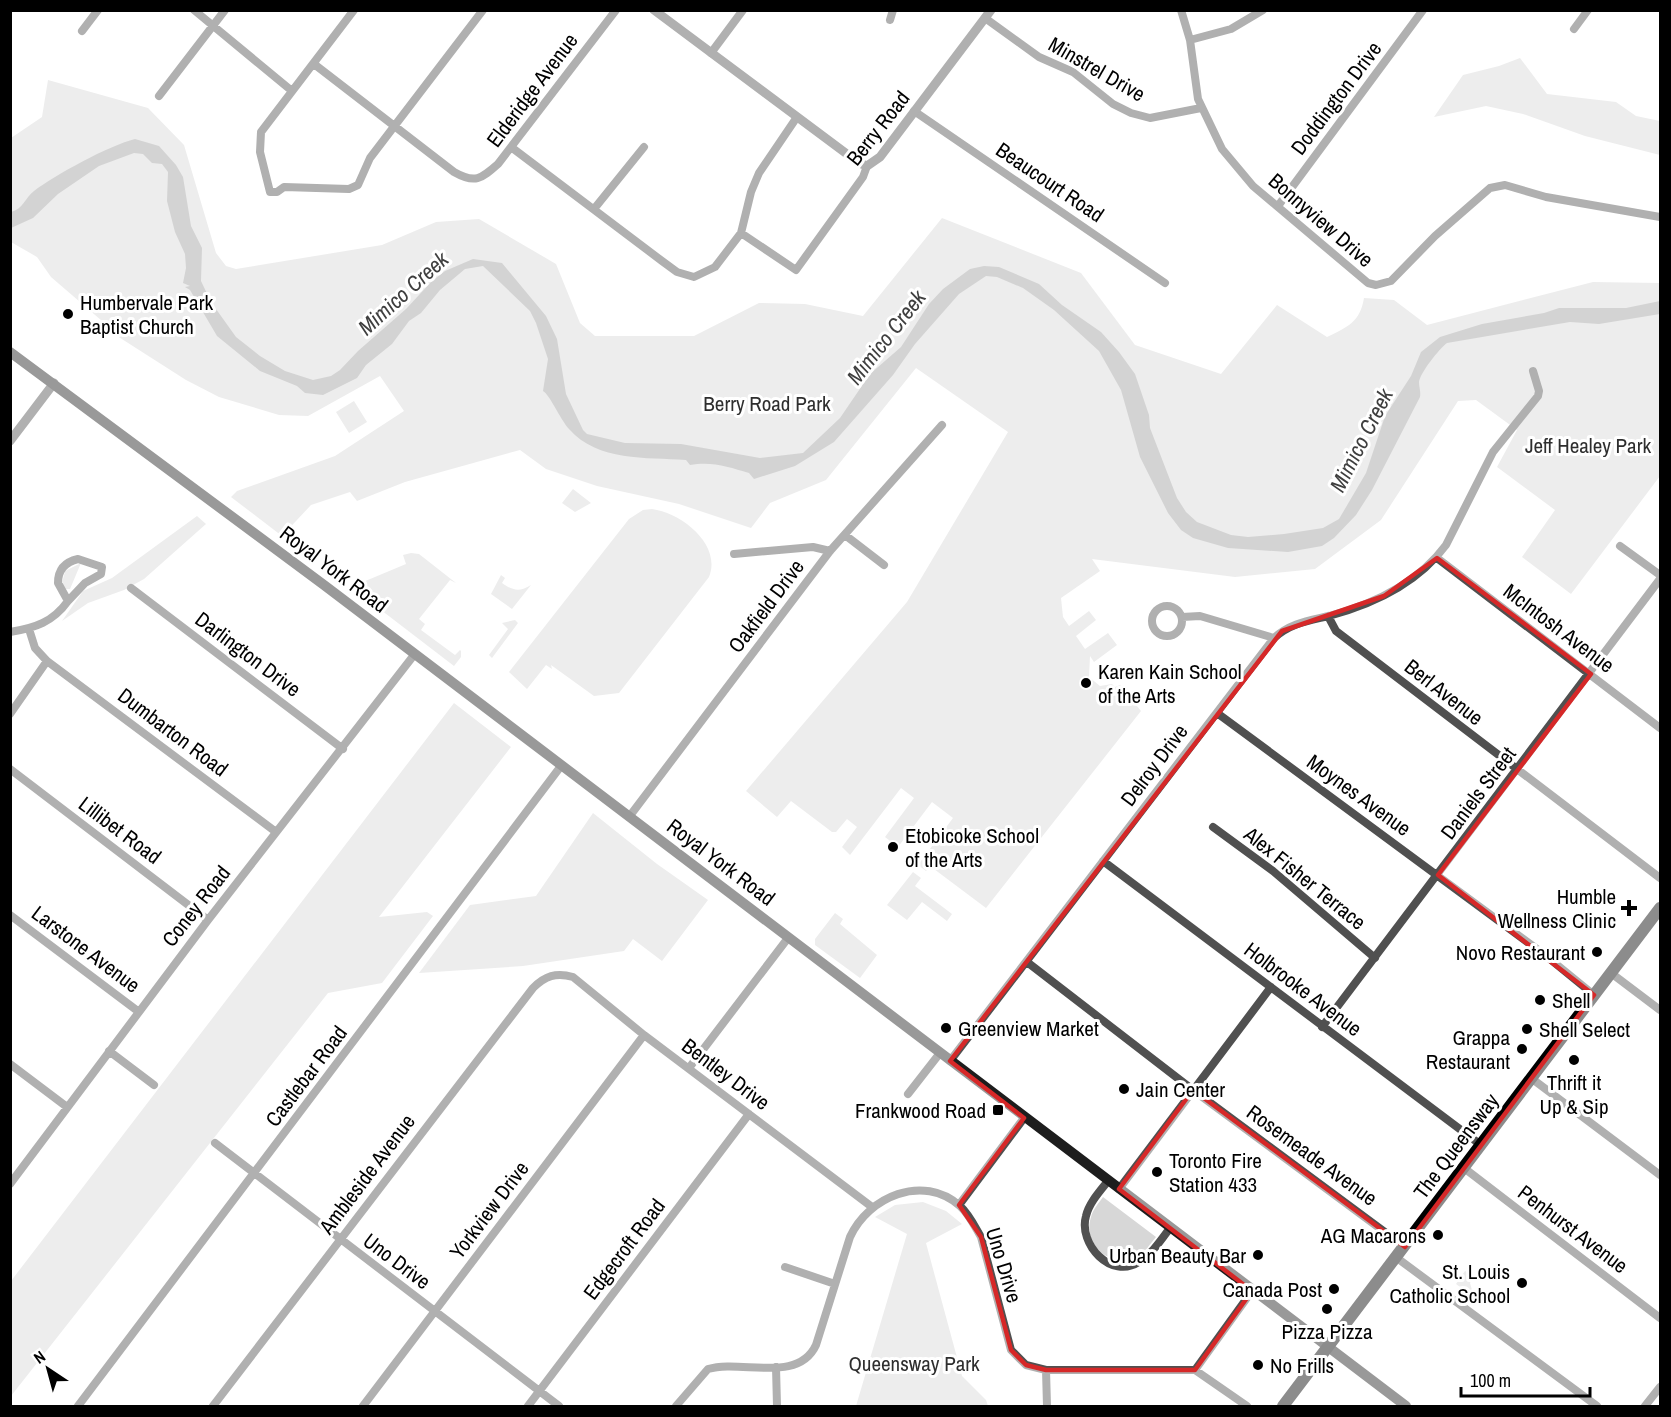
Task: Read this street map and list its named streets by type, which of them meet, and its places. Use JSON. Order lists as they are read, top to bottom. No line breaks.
{"streets":{"main road":["Royal York Road","The Queensway"],"street":["Minstrel Drive","Elderidge Avenue","Doddington Drive","Berry Road","Beaucourt Road","Bonnyview Drive","Oakfield Drive","McIntosh Avenue","Darlington Drive","Berl Avenue","Dumbarton Road","Delroy Drive","Daniels Street","Moynes Avenue","Lillibet Road","Alex Fisher Terrace","Coney Road","Larstone Avenue","Holbrooke Avenue","Bentley Drive","Castlebar Road","Rosemeade Avenue","Ambleside Avenue","Yorkview Drive","Penhurst Avenue","Edgecroft Road","Uno Drive"]},"crossings":[["Minstrel Drive","Berry Road"],["Minstrel Drive","Bonnyview Drive"],["Doddington Drive","Bonnyview Drive"],["Berry Road","Beaucourt Road"],["Royal York Road","Oakfield Drive"],["Royal York Road","Delroy Drive"],["Royal York Road","Coney Road"],["Royal York Road","Castlebar Road"],["Royal York Road","The Queensway"],["McIntosh Avenue","Delroy Drive"],["McIntosh Avenue","Daniels Street"],["Darlington Drive","Coney Road"],["Berl Avenue","Delroy Drive"],["Berl Avenue","Daniels Street"],["Dumbarton Road","Coney Road"],["Delroy Drive","Moynes Avenue"],["Delroy Drive","Holbrooke Avenue"],["Delroy Drive","Rosemeade Avenue"],["Daniels Street","Moynes Avenue"],["Daniels Street","Alex Fisher Terrace"],["Daniels Street","Holbrooke Avenue"],["Moynes Avenue","The Queensway"],["Lillibet Road","Coney Road"],["Coney Road","Larstone Avenue"],["Holbrooke Avenue","The Queensway"],["Bentley Drive","Ambleside Avenue"],["Bentley Drive","Yorkview Drive"],["Bentley Drive","Edgecroft Road"],["Castlebar Road","Uno Drive"],["The Queensway","Rosemeade Avenue"],["The Queensway","Penhurst Avenue"],["Ambleside Avenue","Uno Drive"],["Yorkview Drive","Uno Drive"],["Edgecroft Road","Uno Drive"]],"water":["Mimico Creek"],"parks":["Berry Road Park","Jeff Healey Park","Queensway Park"],"places":{"other":["Humbervale Park Baptist Church","Karen Kain School of the Arts","Etobicoke School of the Arts","Novo Restaurant","Shell","Greenview Market","Shell Select","Grappa Restaurant","Thrift it Up & Sip","Jain Center","Toronto Fire Station 433","AG Macarons","Urban Beauty Bar","St. Louis Catholic School","Canada Post","Pizza Pizza","No Frills"],"health":["Humble Wellness Clinic"],"transit":["Frankwood Road"]},"scale_bar":"100 m","north":"top left"}
